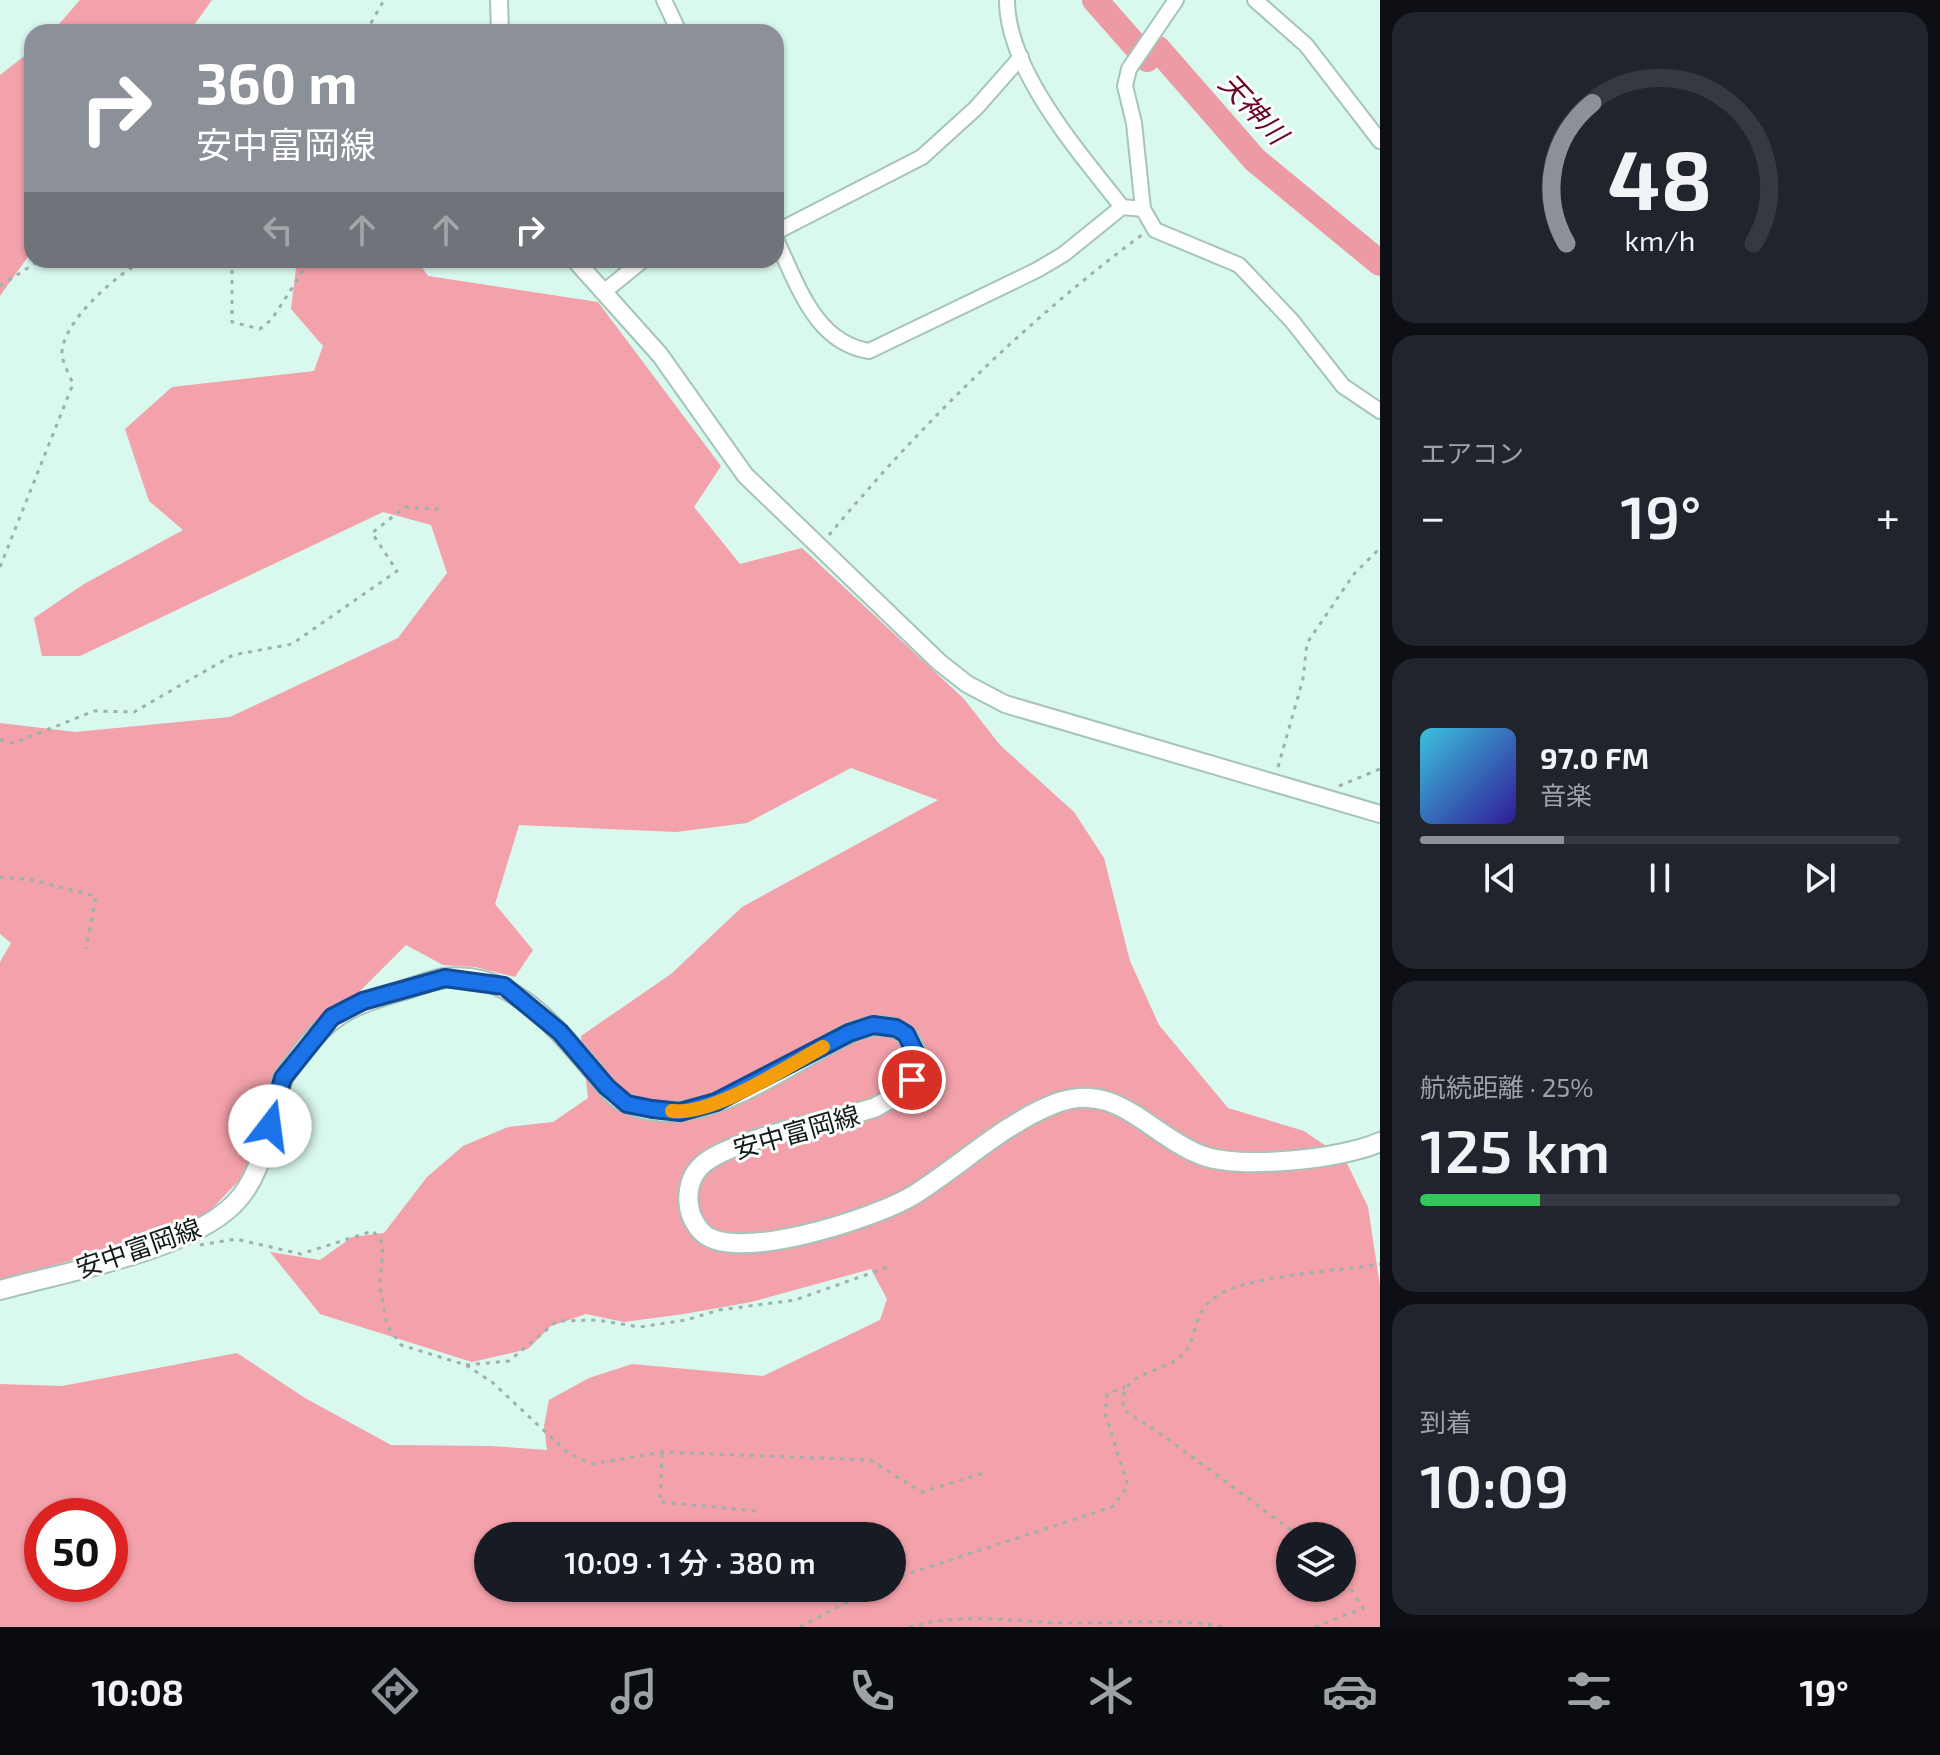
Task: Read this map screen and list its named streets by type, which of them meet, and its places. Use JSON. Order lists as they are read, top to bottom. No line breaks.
{"streets":{"main road":["安中富岡線"]},"water":["天神川"],"page":{"turn":["360 m","安中富岡線"],"tile":["エアコン",["航続距離 · 25%","125 km"],["到着","10:09"]],"heat":["−","19°","+"],"song":["97.0 FM","音楽"],"limit":"50","trip":"10:09 · 1 分 · 380 m","tabs":["10:08","19°"],"gauge":["48","km/h"]}}
